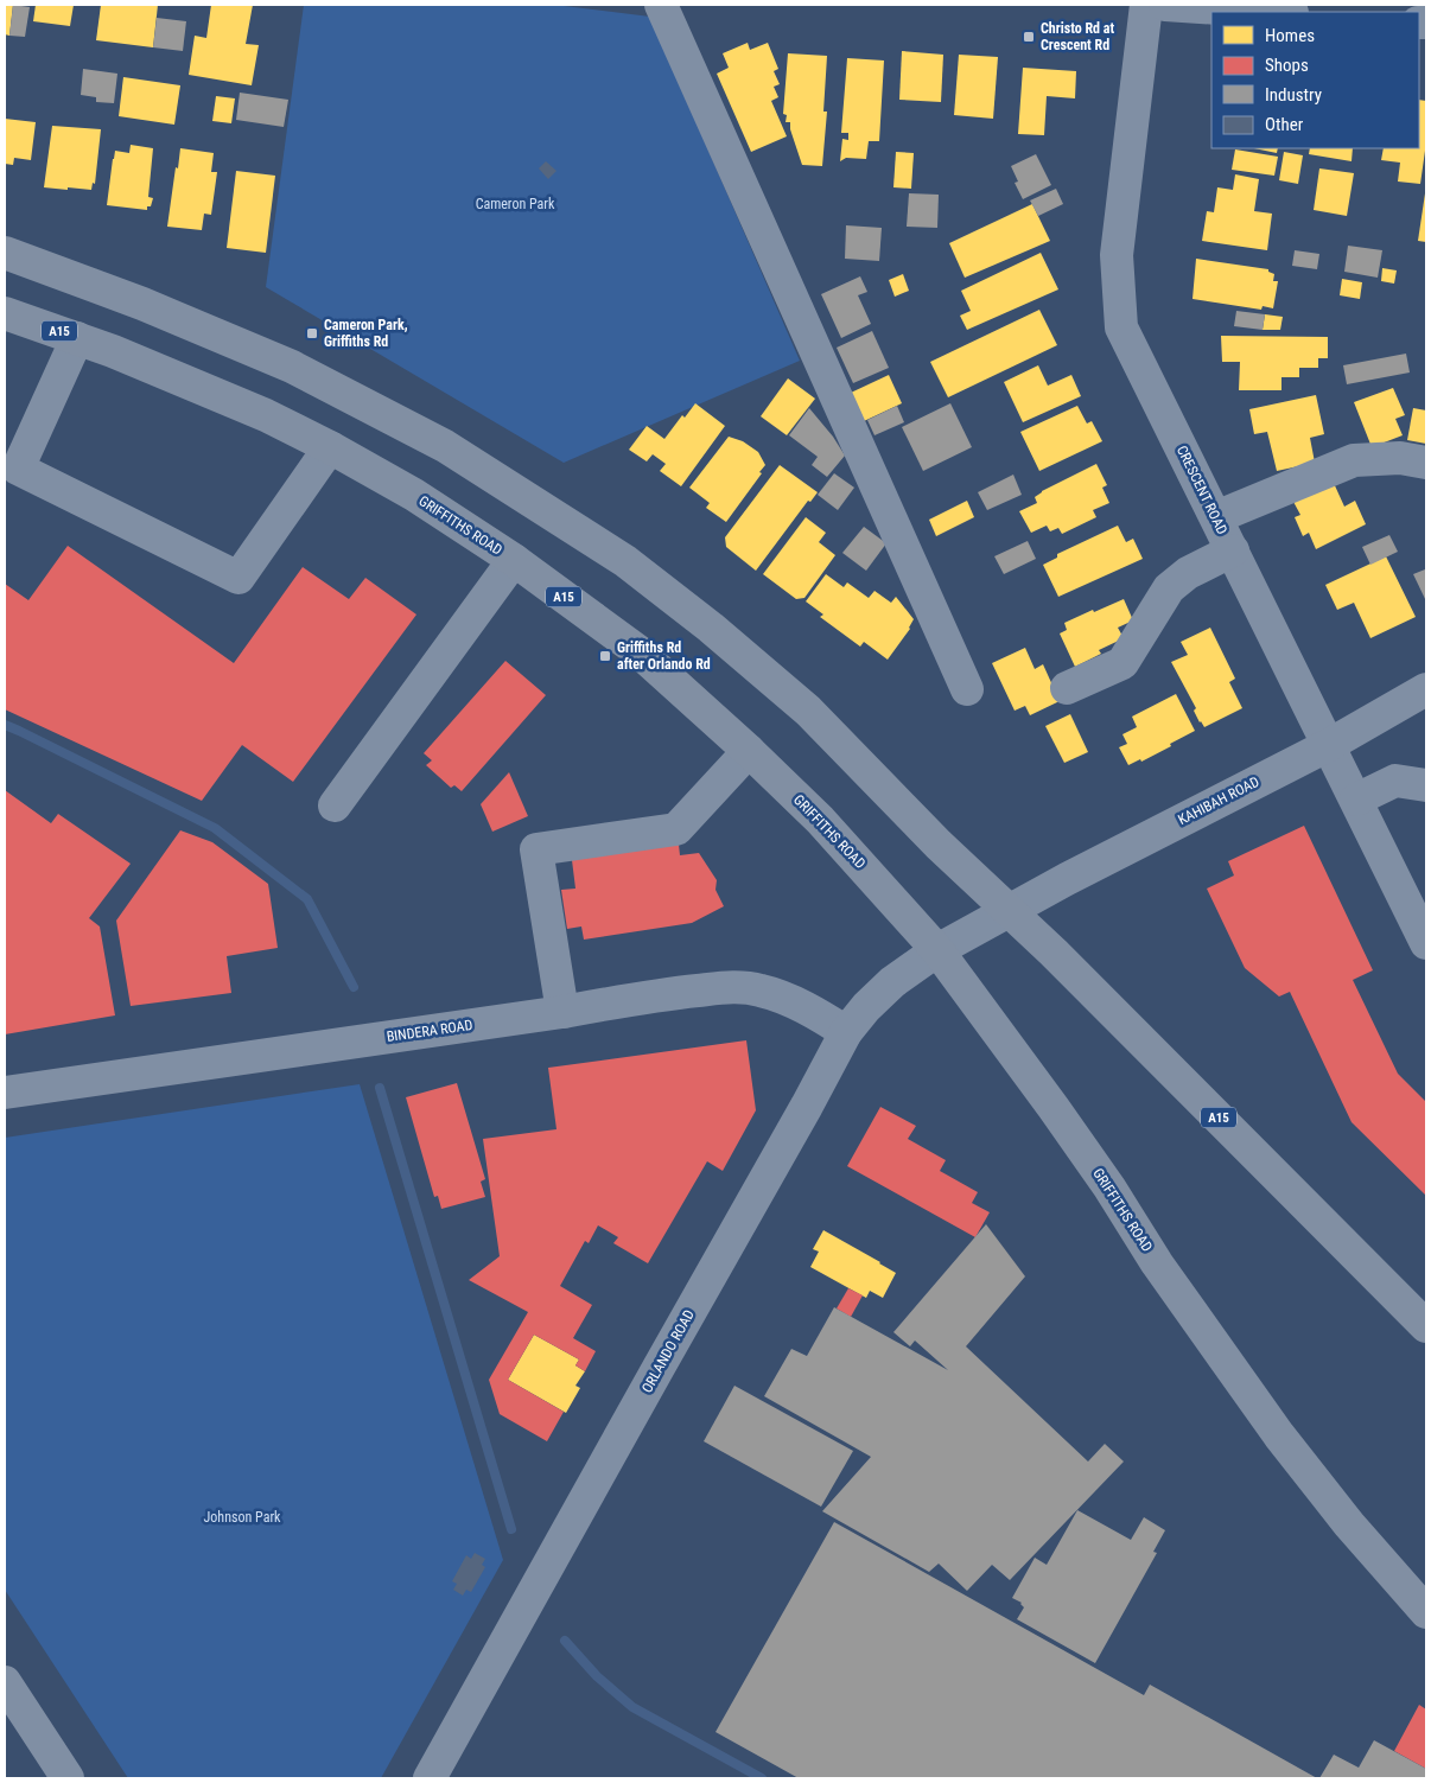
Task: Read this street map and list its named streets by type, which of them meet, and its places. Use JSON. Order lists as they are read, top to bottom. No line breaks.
{"streets":{"highway":["A15","GRIFFITHS ROAD"],"street":["CRESCENT ROAD","KAHIBAH ROAD","BINDERA ROAD","ORLANDO ROAD"]},"crossings":[["A15","KAHIBAH ROAD"],["CRESCENT ROAD","KAHIBAH ROAD"],["GRIFFITHS ROAD","KAHIBAH ROAD"],["GRIFFITHS ROAD","ORLANDO ROAD"],["KAHIBAH ROAD","ORLANDO ROAD"],["BINDERA ROAD","ORLANDO ROAD"]],"parks":["Cameron Park","Johnson Park"],"places":{"transit":["Christo Rd at Crescent Rd","Cameron Park, Griffiths Rd","Griffiths Rd after Orlando Rd"]},"legend":["Homes","Shops","Industry","Other"]}
